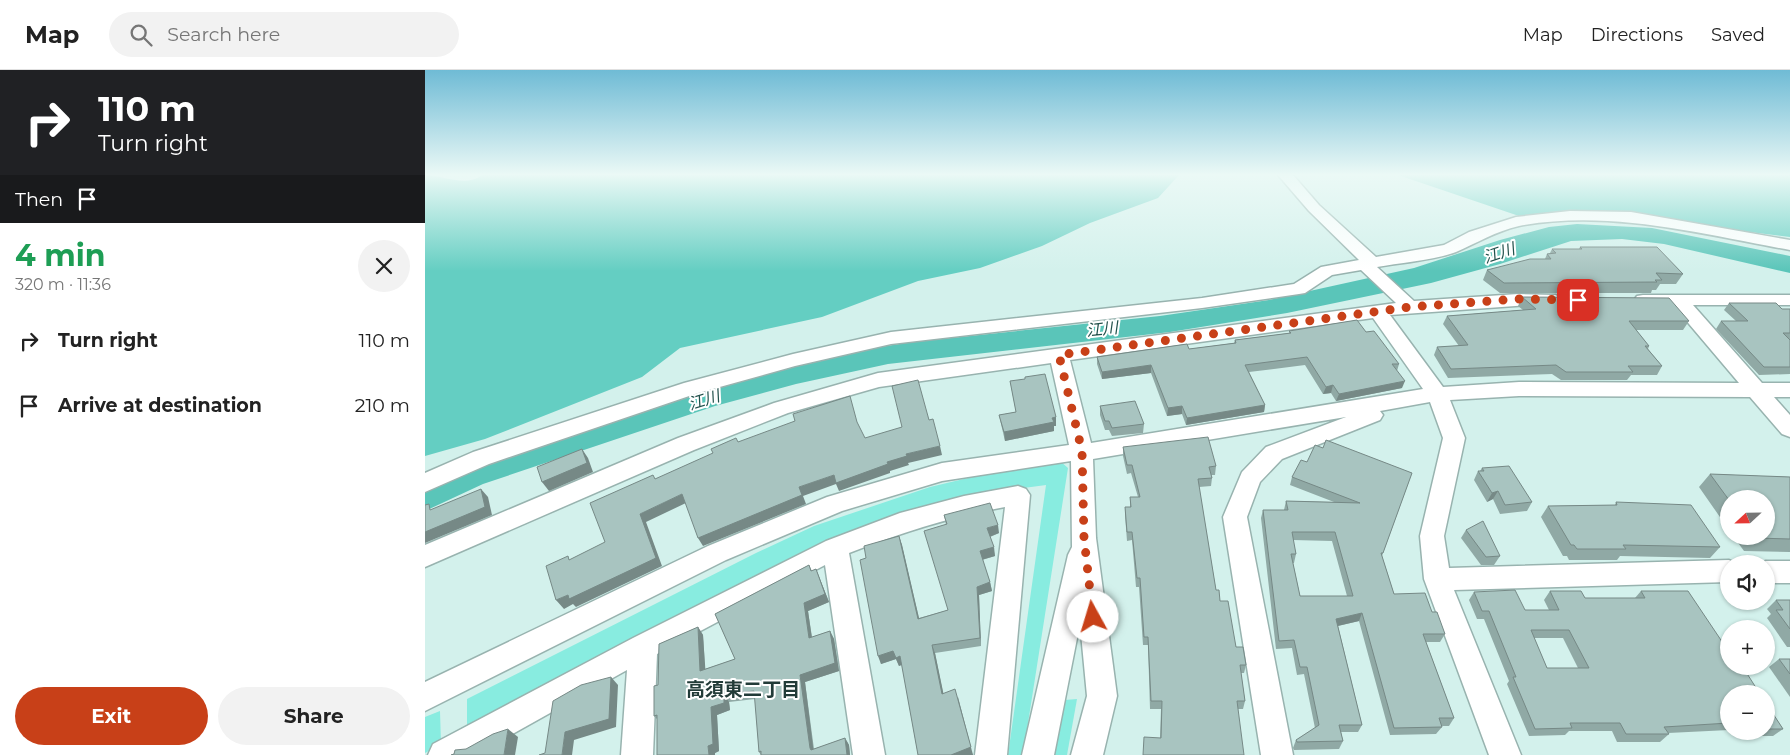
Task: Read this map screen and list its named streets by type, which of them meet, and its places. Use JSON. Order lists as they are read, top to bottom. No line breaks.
{"districts":["高須東二丁目"],"water":["江川"],"north":"left","page":{"header":"Map","search":"Search here","nav":["Map","Directions","Saved"],"turn":["110 m","Turn right"],"then":"Then","heading":["4 min","320 m · 11:36"],"list":[{"name":"Turn right","value":"110 m"},{"name":"Arrive at destination","value":"210 m"}],"map_buttons":["+","−"],"buttons":["Exit","Share"]}}
